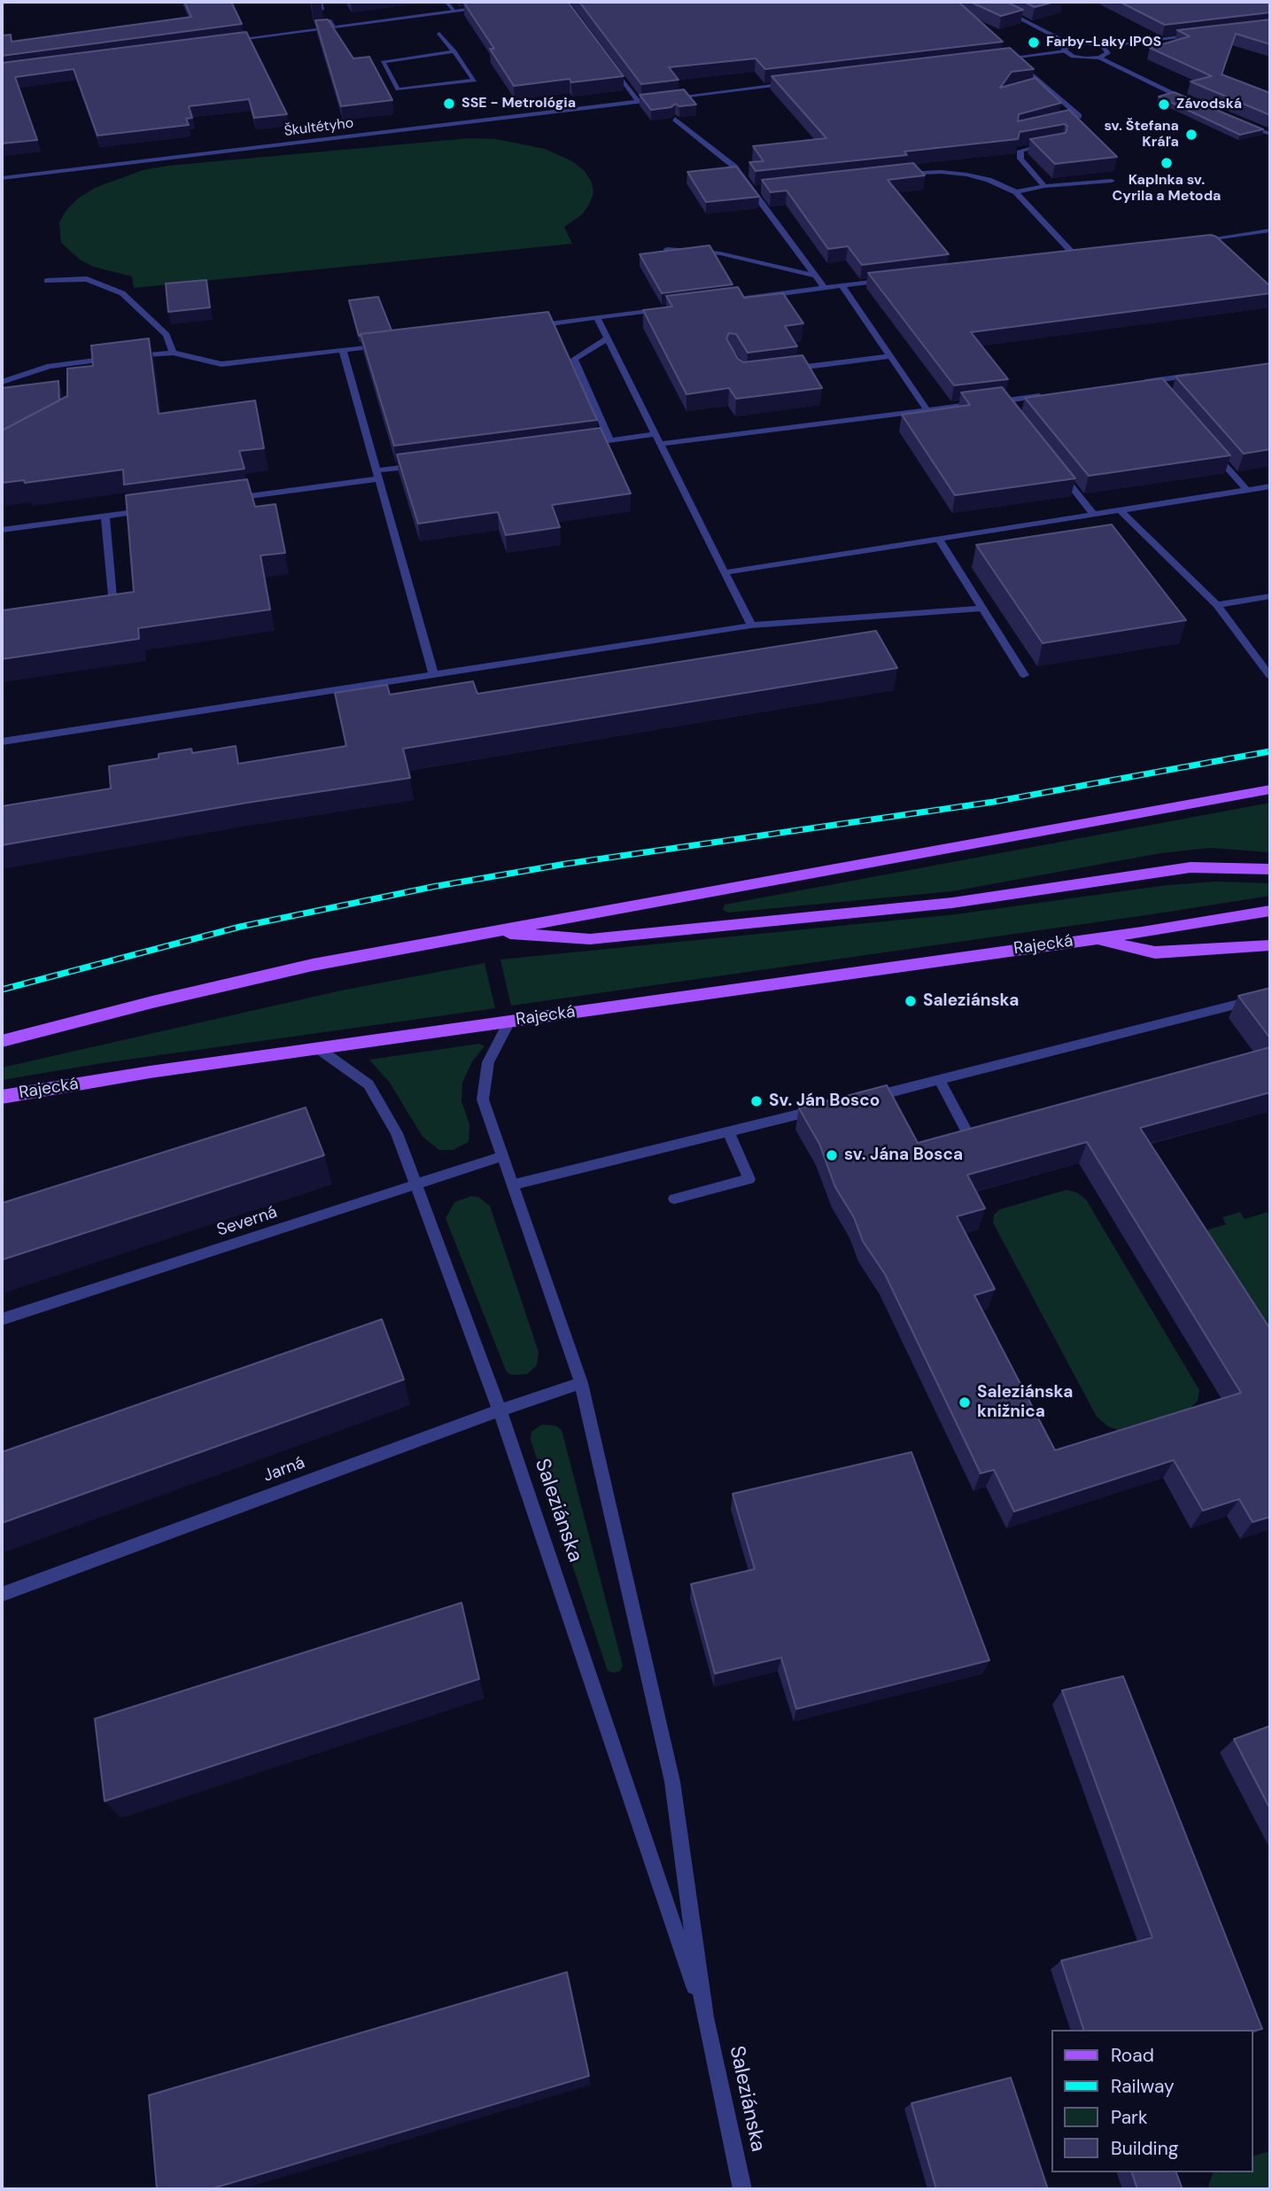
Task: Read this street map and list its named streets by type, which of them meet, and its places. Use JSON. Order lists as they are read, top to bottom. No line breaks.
{"streets":{"main road":["Rajecká"],"street":["Škultétyho","Severná","Jarná","Saleziánska"]},"crossings":[["Rajecká","Saleziánska"],["Severná","Saleziánska"],["Jarná","Saleziánska"]],"places":["Farby-Laky IPOS","SSE - Metrológia","Závodská","sv. Štefana Kráľa","Kaplnka sv. Cyrila a Metoda","Saleziánska","Sv. Ján Bosco","sv. Jána Bosca","Saleziánska knižnica"],"legend":["Road","Railway","Park","Building"]}
